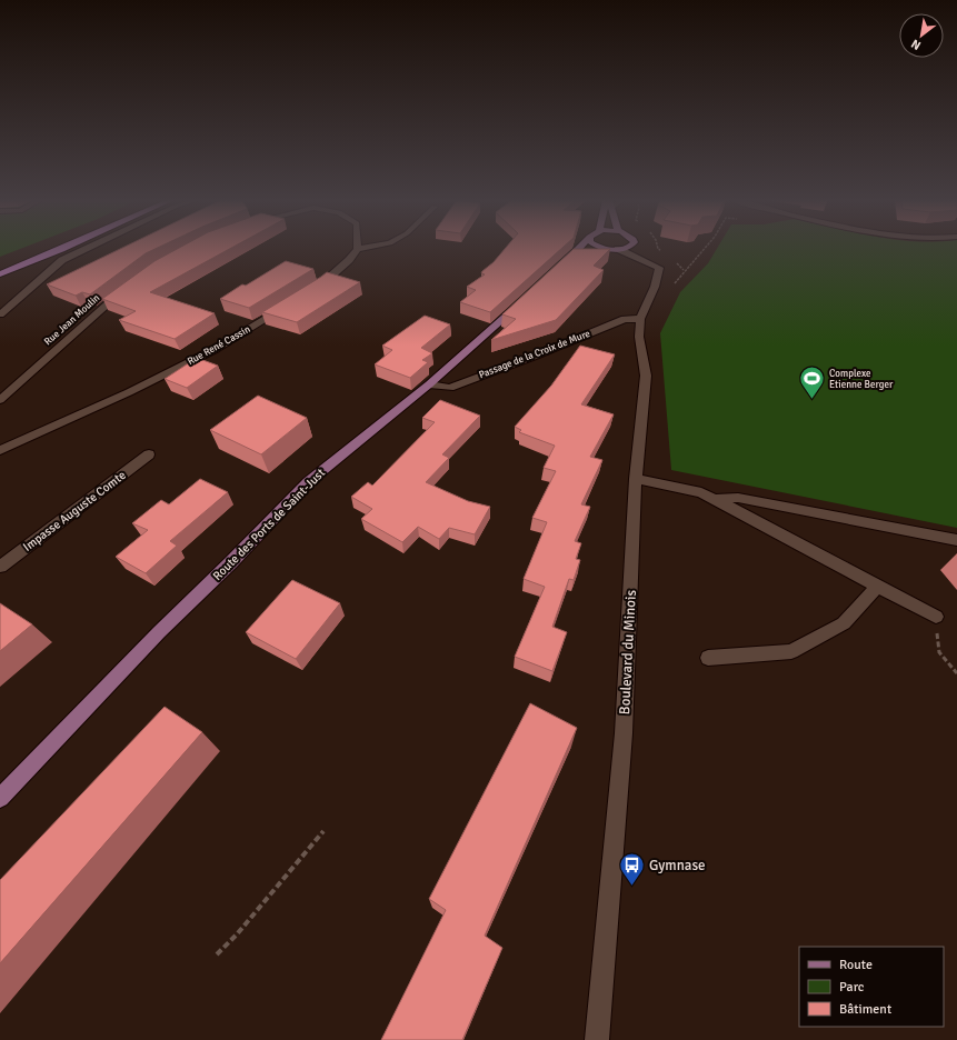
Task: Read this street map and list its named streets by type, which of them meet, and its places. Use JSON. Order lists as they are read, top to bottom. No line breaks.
{"streets":{"main road":["Route des Ports de Saint-Just"],"street":["Rue Jean Moulin","Rue René Cassin","Passage de la Croix de Mure","Impasse Auguste Comte","Boulevard du Minois"]},"crossings":[["Passage de la Croix de Mure","Route des Ports de Saint-Just"],["Passage de la Croix de Mure","Boulevard du Minois"]],"places":{"sports":["Complexe Etienne Berger"],"bus stop":["Gymnase"]},"legend":["Route","Parc","Bâtiment"],"north":"bottom left"}
